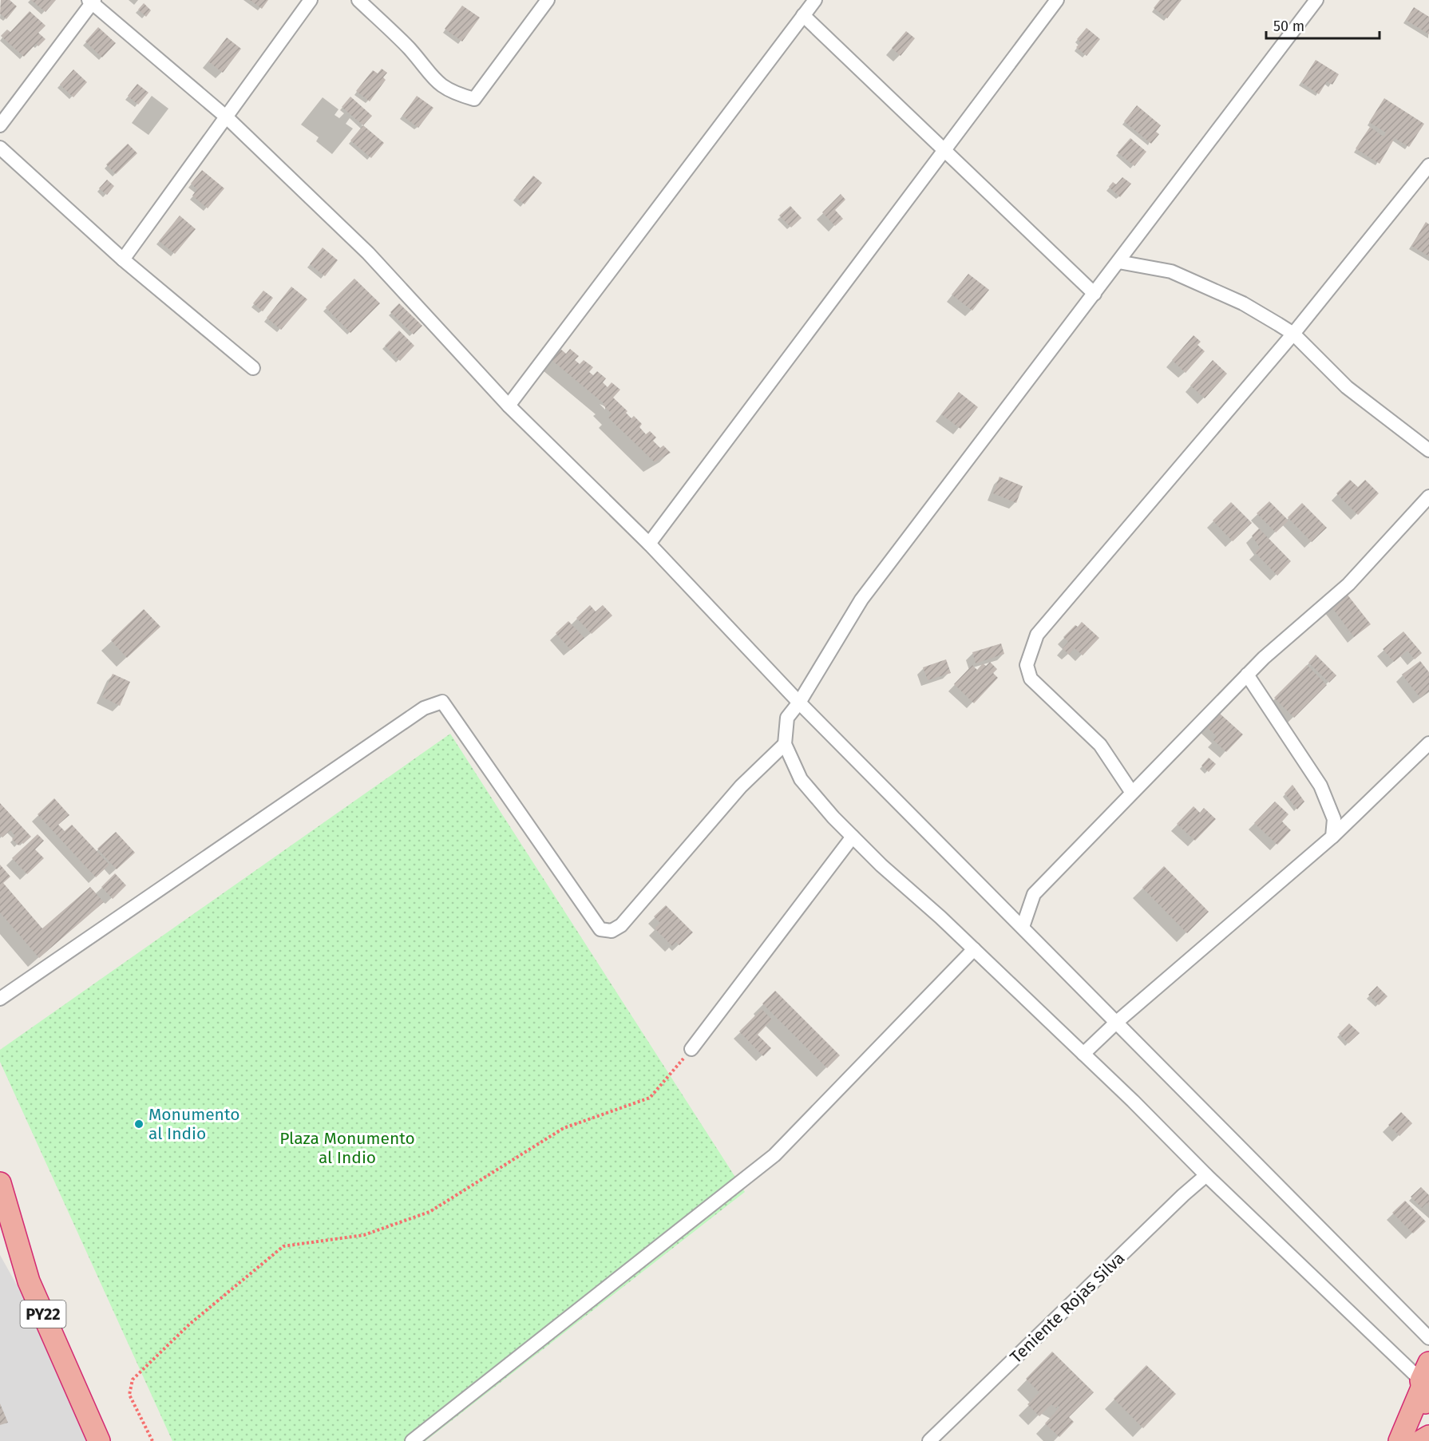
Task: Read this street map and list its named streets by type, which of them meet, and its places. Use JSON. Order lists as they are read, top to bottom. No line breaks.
{"streets":{"highway":["PY22"],"street":["Teniente Rojas Silva"]},"parks":["Plaza Monumento al Indio"],"places":["Monumento al Indio"],"scale_bar":"50 m"}
